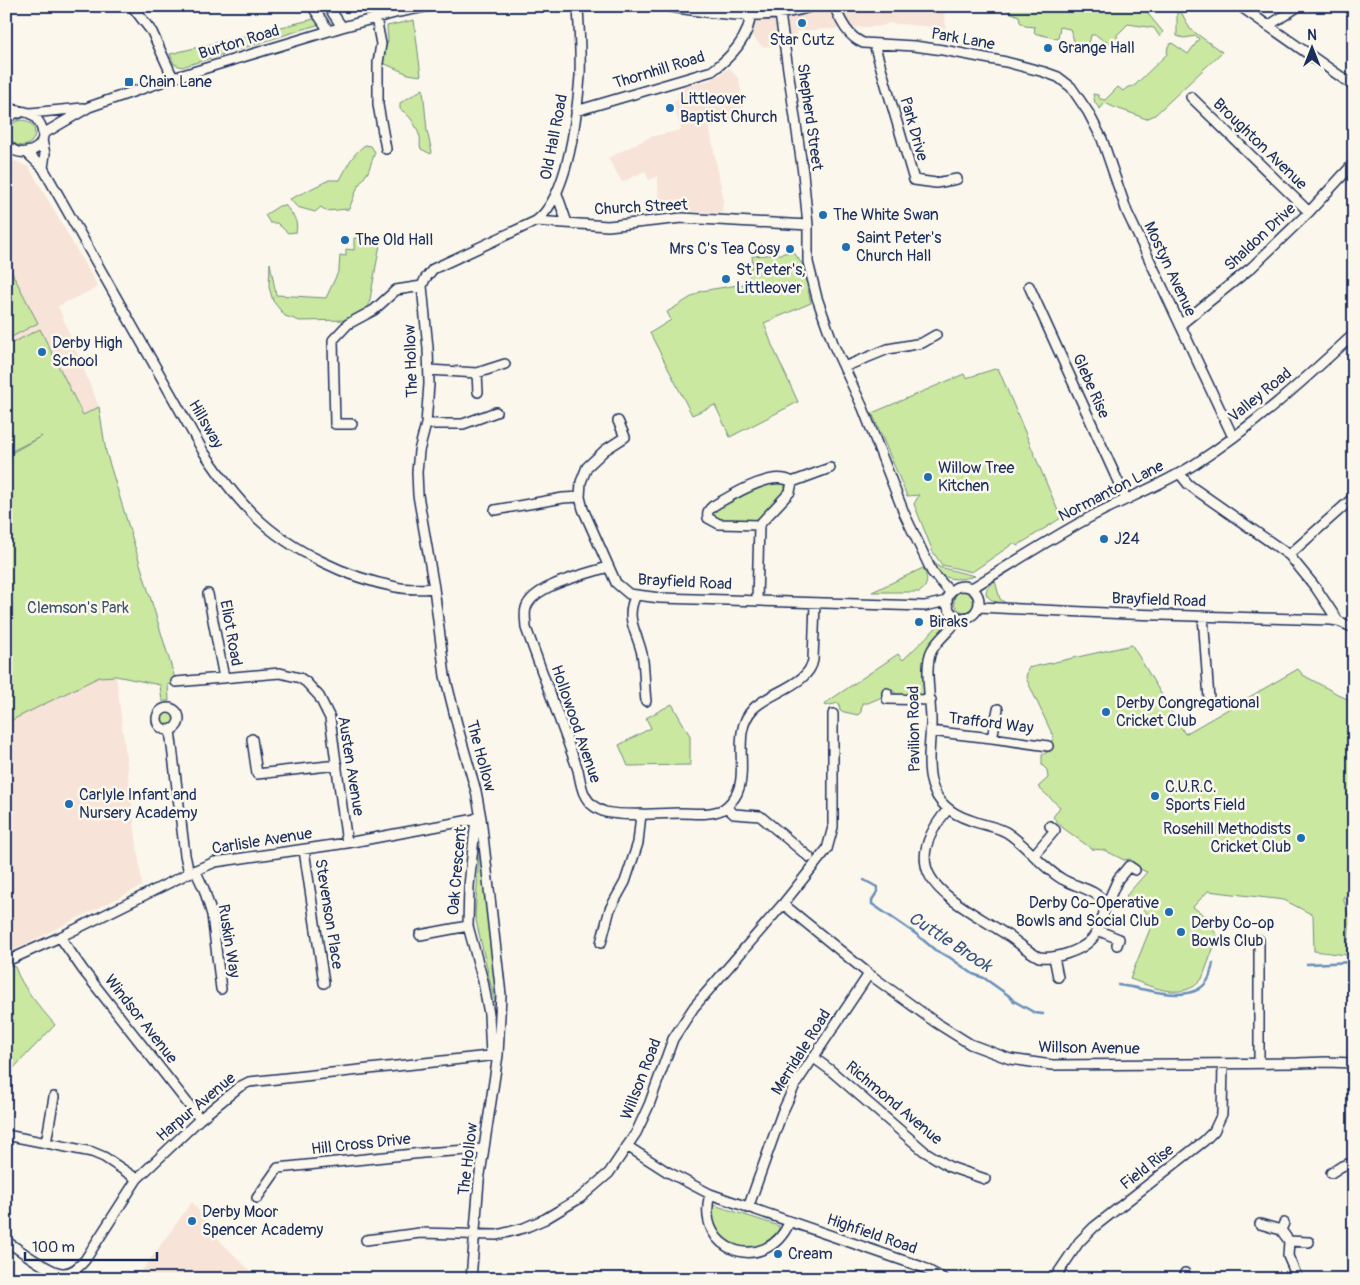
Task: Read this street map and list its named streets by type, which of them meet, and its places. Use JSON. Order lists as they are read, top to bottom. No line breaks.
{"streets":{"street":["Park Lane","Burton Road","Thornhill Road","Shepherd Street","Park Drive","Old Hall Road","Broughton Avenue","Church Street","Shaldon Drive","Mostyn Avenue","The Hollow","Glebe Rise","Valley Road","Hillsway","Normanton Lane","Brayfield Road","Eliot Road","Trafford Way","Hollowood Avenue","Pavilion Road","Austen Avenue","Carlisle Avenue","Oak Crescent","Stevenson Place","Ruskin Way","Windsor Avenue","Willson Avenue","Merridale Road","Willson Road","Richmond Avenue","Harpur Avenue","Hill Cross Drive","Field Rise","Highfield Road"]},"crossings":[["Park Lane","Park Drive"],["Park Lane","Mostyn Avenue"],["Burton Road","Hillsway"],["Thornhill Road","Old Hall Road"],["Shepherd Street","Church Street"],["Old Hall Road","Church Street"],["Old Hall Road","The Hollow"],["Broughton Avenue","Shaldon Drive"],["Shaldon Drive","Mostyn Avenue"],["Mostyn Avenue","Valley Road"],["The Hollow","Hillsway"],["The Hollow","Carlisle Avenue"],["The Hollow","Oak Crescent"],["The Hollow","Willson Road"],["The Hollow","Harpur Avenue"],["The Hollow","Hill Cross Drive"],["Glebe Rise","Normanton Lane"],["Valley Road","Normanton Lane"],["Normanton Lane","Brayfield Road"],["Normanton Lane","Pavilion Road"],["Brayfield Road","Hollowood Avenue"],["Brayfield Road","Pavilion Road"],["Eliot Road","Austen Avenue"],["Trafford Way","Pavilion Road"],["Austen Avenue","Carlisle Avenue"],["Carlisle Avenue","Oak Crescent"],["Carlisle Avenue","Stevenson Place"],["Carlisle Avenue","Ruskin Way"],["Carlisle Avenue","Windsor Avenue"],["Oak Crescent","Harpur Avenue"],["Windsor Avenue","Harpur Avenue"],["Willson Avenue","Merridale Road"],["Willson Avenue","Willson Road"],["Willson Avenue","Field Rise"],["Merridale Road","Richmond Avenue"],["Merridale Road","Highfield Road"],["Willson Road","Highfield Road"]],"water":["Cuttle Brook"],"parks":["Clemson's Park"],"places":{"other":["Star Cutz","Grange Hall","Littleover Baptist Church","The White Swan","The Old Hall","Saint Peter's Church Hall","Mrs C's Tea Cosy","St Peter's, Littleover","Derby High School","Willow Tree Kitchen","J24","Biraks","Derby Congregational Cricket Club","C.U.R.C. Sports Field","Carlyle Infant and Nursery Academy","Rosehill Methodists Cricket Club","Derby Co-Operative Bowls and Social Club","Derby Co-op Bowls Club","Derby Moor Spencer Academy","Cream"],"transit":["Chain Lane"]},"scale_bar":"100 m","north":"top"}
